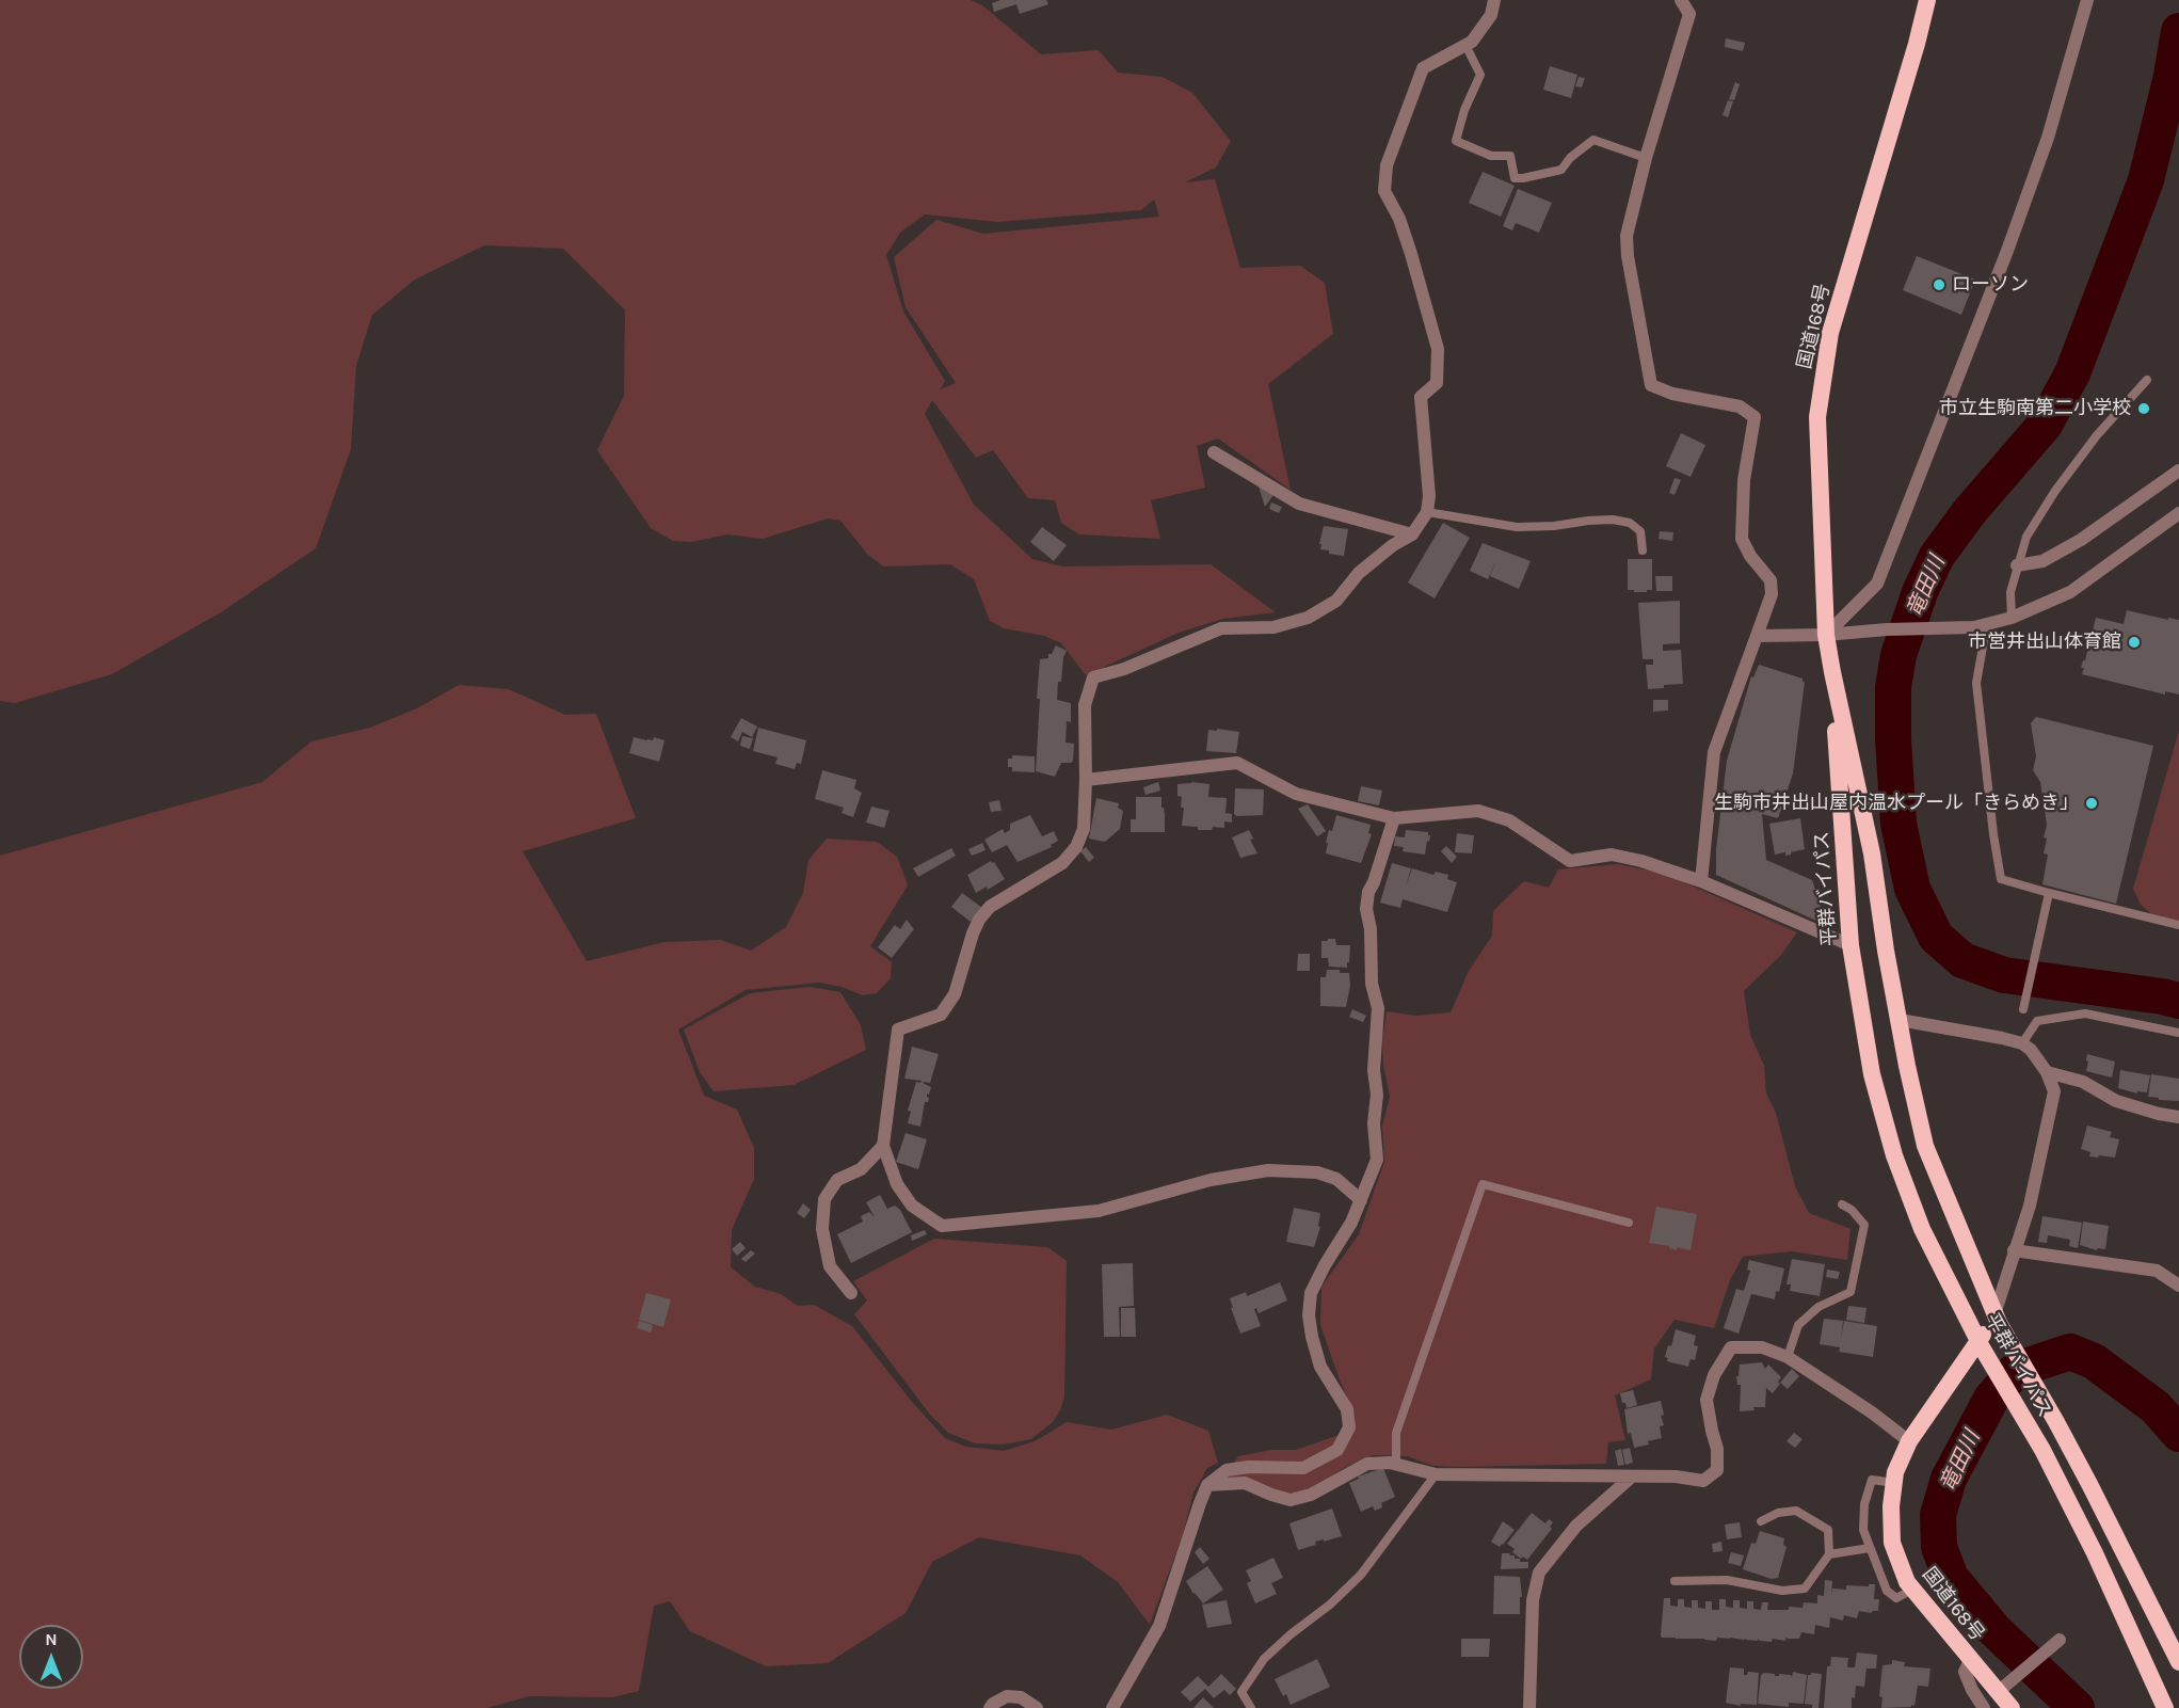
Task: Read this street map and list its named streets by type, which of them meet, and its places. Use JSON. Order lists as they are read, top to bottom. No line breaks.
{"streets":{"highway":["国道168号","平群バイパス"]},"crossings":[["国道168号","平群バイパス"]],"water":["竜田川"],"places":["ローソン","市立生駒南第二小学校","市営井出山体育館","生駒市井出山屋内温水プール「きらめき」"],"north":"top"}
